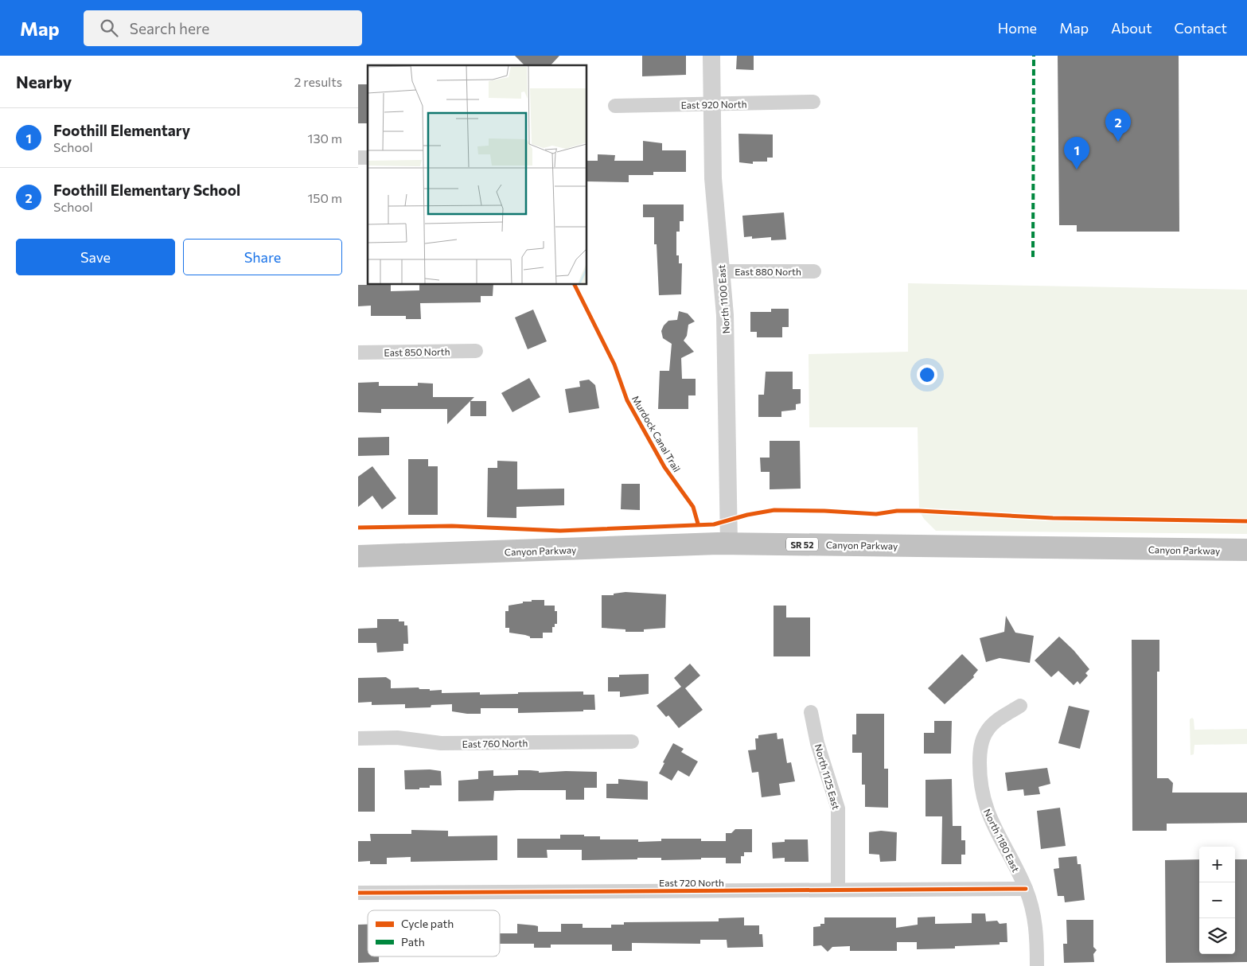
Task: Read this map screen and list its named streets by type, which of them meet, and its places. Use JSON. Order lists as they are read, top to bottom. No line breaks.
{"streets":{"highway":["SR 52","Canyon Parkway"],"street":["East 920 North","East 880 North","North 1100 East","East 850 North","East 760 North","North 1125 East","North 1180 East","East 720 North"],"cycle path":["Murdock Canal Trail"]},"crossings":[["East 920 North","North 1100 East"],["East 880 North","North 1100 East"],["North 1100 East","Canyon Parkway"],["North 1125 East","East 720 North"],["North 1180 East","East 720 North"]],"legend":["Cycle path","Path"],"page":{"header":"Map","search":"Search here","nav":["Home","Map","About","Contact"],"heading":["Nearby","2 results"],"list":[{"mark":"1","name":"Foothill Elementary","note":"School","value":"130 m"},{"mark":"2","name":"Foothill Elementary School","note":"School","value":"150 m"}],"pins":["2","1"],"buttons":["Save","Share"],"map_buttons":["+","−"]}}
